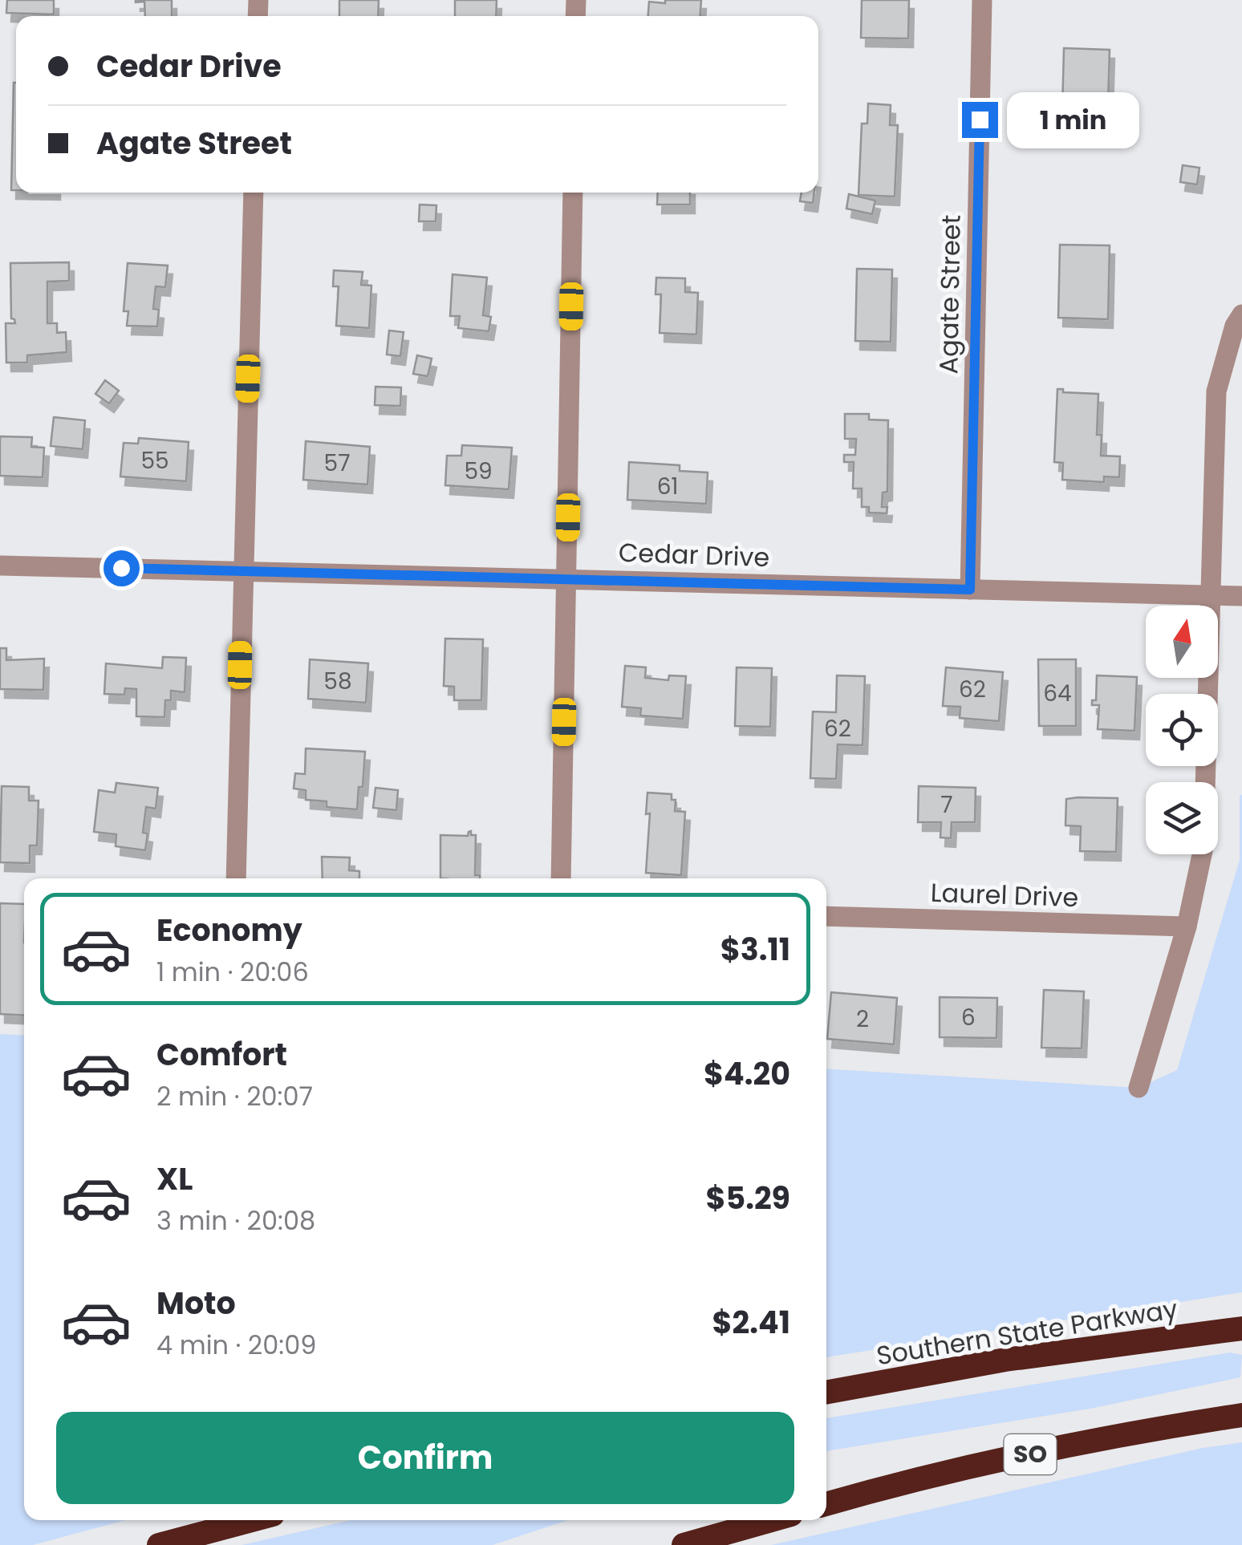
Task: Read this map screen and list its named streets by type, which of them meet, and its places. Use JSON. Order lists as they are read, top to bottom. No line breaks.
{"streets":{"highway":["Southern State Parkway","SO"],"street":["Agate Street","Cedar Drive","Laurel Drive"]},"crossings":[["Agate Street","Cedar Drive"]],"house_numbers":["55","57","59","61","58","62","64","62","7","6","2"],"north":"top","page":{"banner":["Cedar Drive","Agate Street"],"bubble":"1 min","list":[{"name":"Economy","note":"1 min · 20:06","value":"$3.11"},{"name":"Comfort","note":"2 min · 20:07","value":"$4.20"},{"name":"XL","note":"3 min · 20:08","value":"$5.29"},{"name":"Moto","note":"4 min · 20:09","value":"$2.41"}],"buttons":"Confirm"}}
